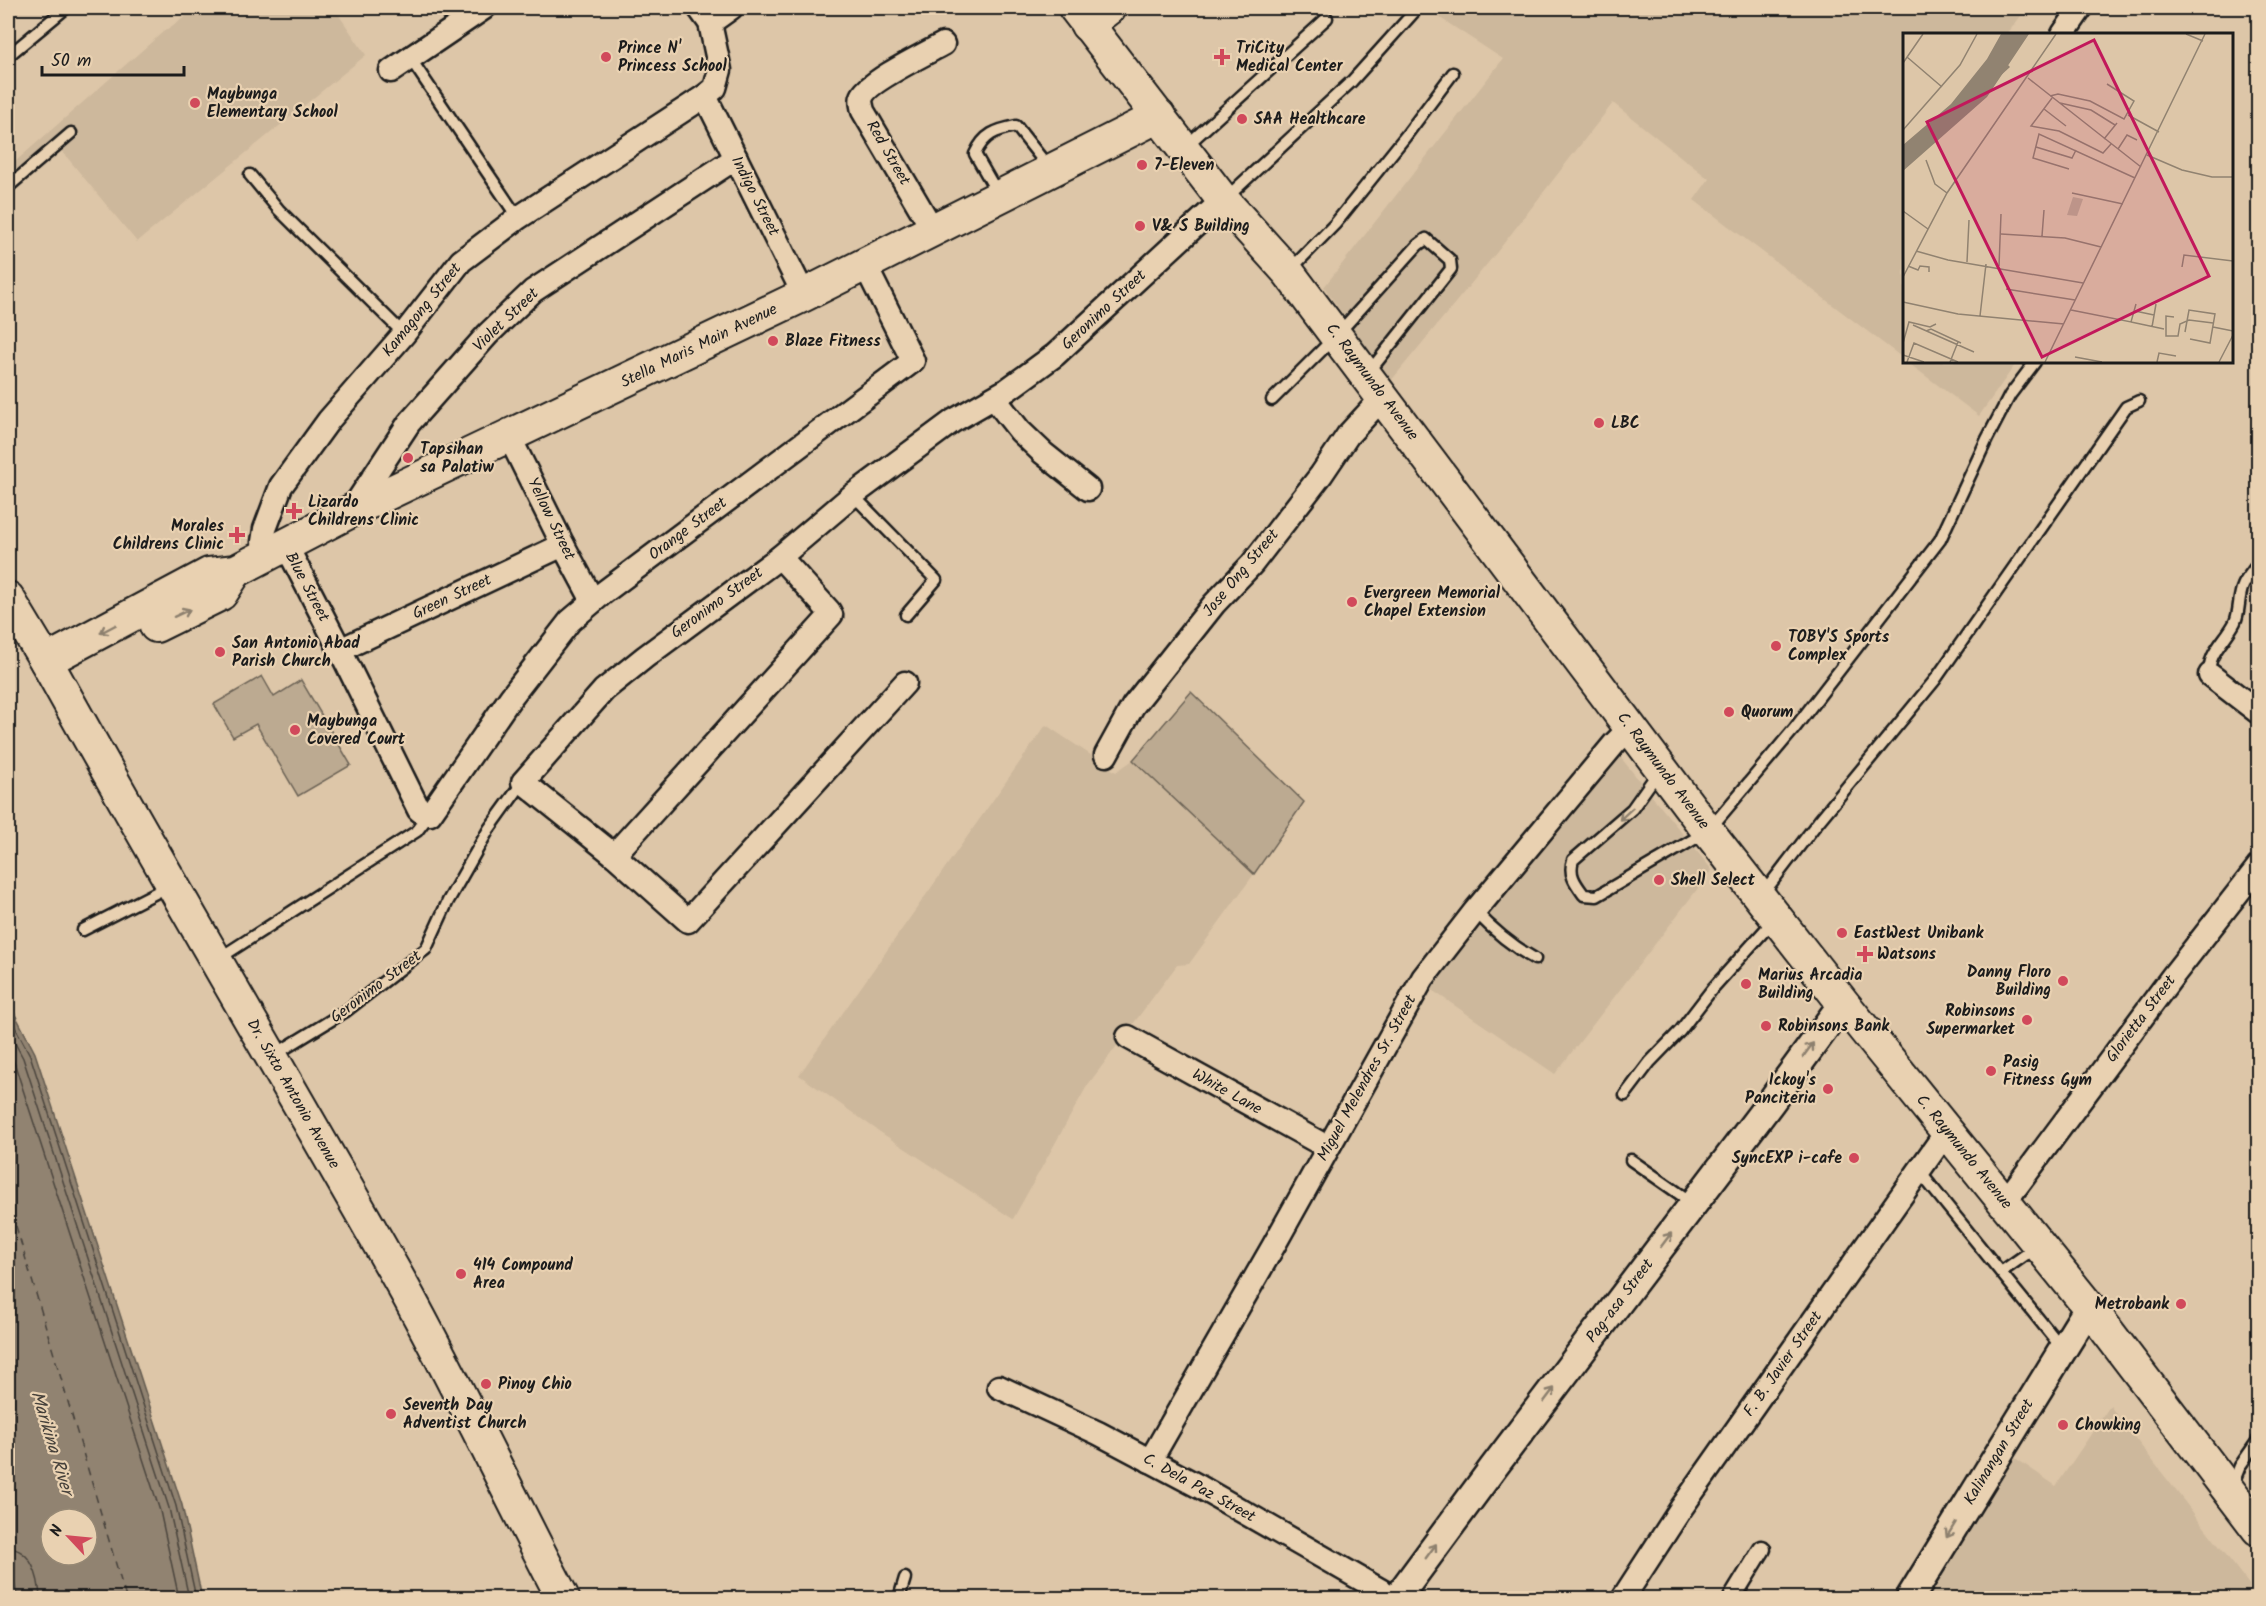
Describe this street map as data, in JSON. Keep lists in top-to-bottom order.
{
  "streets": {
    "main road": ["Stella Maris Main Avenue", "C. Raymundo Avenue", "Dr. Sixto Antonio Avenue"],
    "street": [
      "Red Street",
      "Indigo Street",
      "Kamagong Street",
      "Geronimo Street",
      "Violet Street",
      "Yellow Street",
      "Orange Street",
      "Jose Ong Street",
      "Blue Street",
      "Green Street",
      "Glorietta Street",
      "Miguel Melendres Sr. Street",
      "White Lane",
      "Pag-asa Street",
      "F. B. Javier Street",
      "Kalinangan Street",
      "C. Dela Paz Street"
    ]
  },
  "crossings": [
    ["Red Street", "Stella Maris Main Avenue"],
    ["Indigo Street", "Kamagong Street"],
    ["Indigo Street", "Violet Street"],
    ["Indigo Street", "Stella Maris Main Avenue"],
    ["Kamagong Street", "Stella Maris Main Avenue"],
    ["Kamagong Street", "Blue Street"],
    ["Geronimo Street", "C. Raymundo Avenue"],
    ["Geronimo Street", "Dr. Sixto Antonio Avenue"],
    ["Violet Street", "Stella Maris Main Avenue"],
    ["Stella Maris Main Avenue", "C. Raymundo Avenue"],
    ["Stella Maris Main Avenue", "Yellow Street"],
    ["Stella Maris Main Avenue", "Orange Street"],
    ["Stella Maris Main Avenue", "Blue Street"],
    ["Stella Maris Main Avenue", "Dr. Sixto Antonio Avenue"],
    ["C. Raymundo Avenue", "Jose Ong Street"],
    ["C. Raymundo Avenue", "Glorietta Street"],
    ["C. Raymundo Avenue", "Miguel Melendres Sr. Street"],
    ["C. Raymundo Avenue", "Pag-asa Street"],
    ["C. Raymundo Avenue", "F. B. Javier Street"],
    ["C. Raymundo Avenue", "Kalinangan Street"],
    ["Yellow Street", "Orange Street"],
    ["Yellow Street", "Green Street"],
    ["Orange Street", "Blue Street"],
    ["Blue Street", "Green Street"],
    ["Miguel Melendres Sr. Street", "White Lane"],
    ["Miguel Melendres Sr. Street", "C. Dela Paz Street"],
    ["Pag-asa Street", "C. Dela Paz Street"]
  ],
  "one_way": ["Pag-asa Street", "Kalinangan Street"],
  "water": ["Marikina River"],
  "places": {
    "other": [
      "Prince N' Princess School",
      "Maybunga Elementary School",
      "SAA Healthcare",
      "7-Eleven",
      "V& S Building",
      "Blaze Fitness",
      "LBC",
      "Tapsihan sa Palatiw",
      "Evergreen Memorial Chapel Extension",
      "TOBY'S Sports Complex",
      "San Antonio Abad Parish Church",
      "Quorum",
      "Maybunga Covered Court",
      "Shell Select",
      "EastWest Unibank",
      "Danny Floro Building",
      "Marius Arcadia Building",
      "Robinsons Supermarket",
      "Robinsons Bank",
      "Pasig Fitness Gym",
      "Ickoy's Panciteria",
      "SyncEXP i-cafe",
      "414 Compound Area",
      "Metrobank",
      "Pinoy Chio",
      "Seventh Day Adventist Church",
      "Chowking"
    ],
    "health": [
      "TriCity Medical Center",
      "Lizardo Childrens Clinic",
      "Morales Childrens Clinic",
      "Watsons"
    ]
  },
  "scale_bar": "50 m",
  "north": "top left"
}
